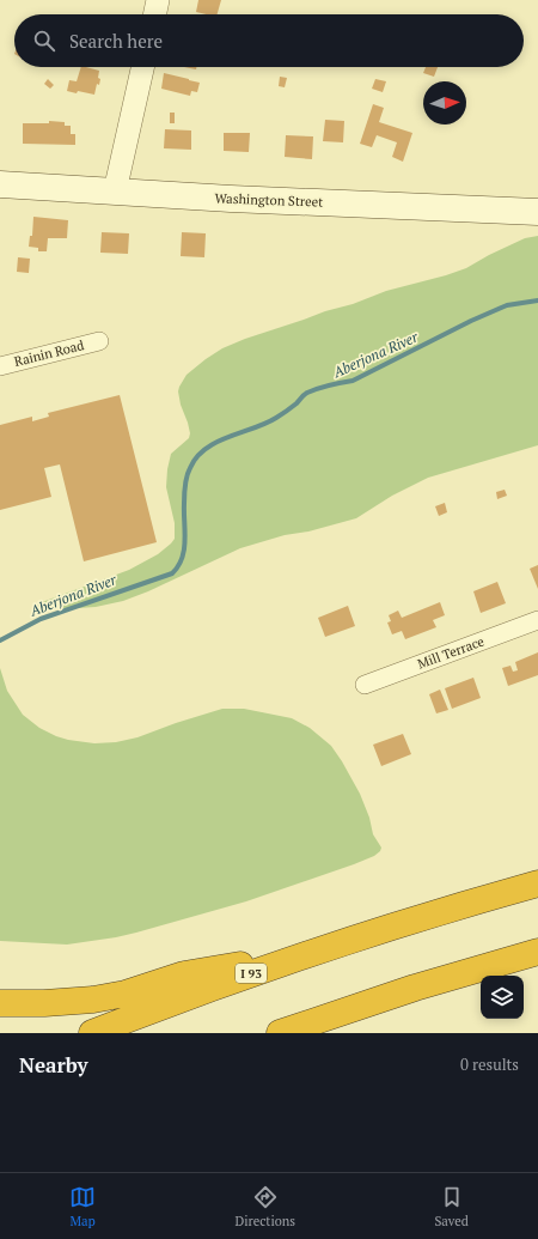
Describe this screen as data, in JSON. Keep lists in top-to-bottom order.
{
  "streets": {
    "highway": ["I 93"],
    "main road": ["Washington Street"],
    "street": ["Rainin Road", "Mill Terrace"]
  },
  "water": ["Aberjona River"],
  "north": "right",
  "page": {
    "search": "Search here",
    "heading": ["Nearby", "0 results"],
    "nav": ["Map", "Directions", "Saved"]
  }
}
